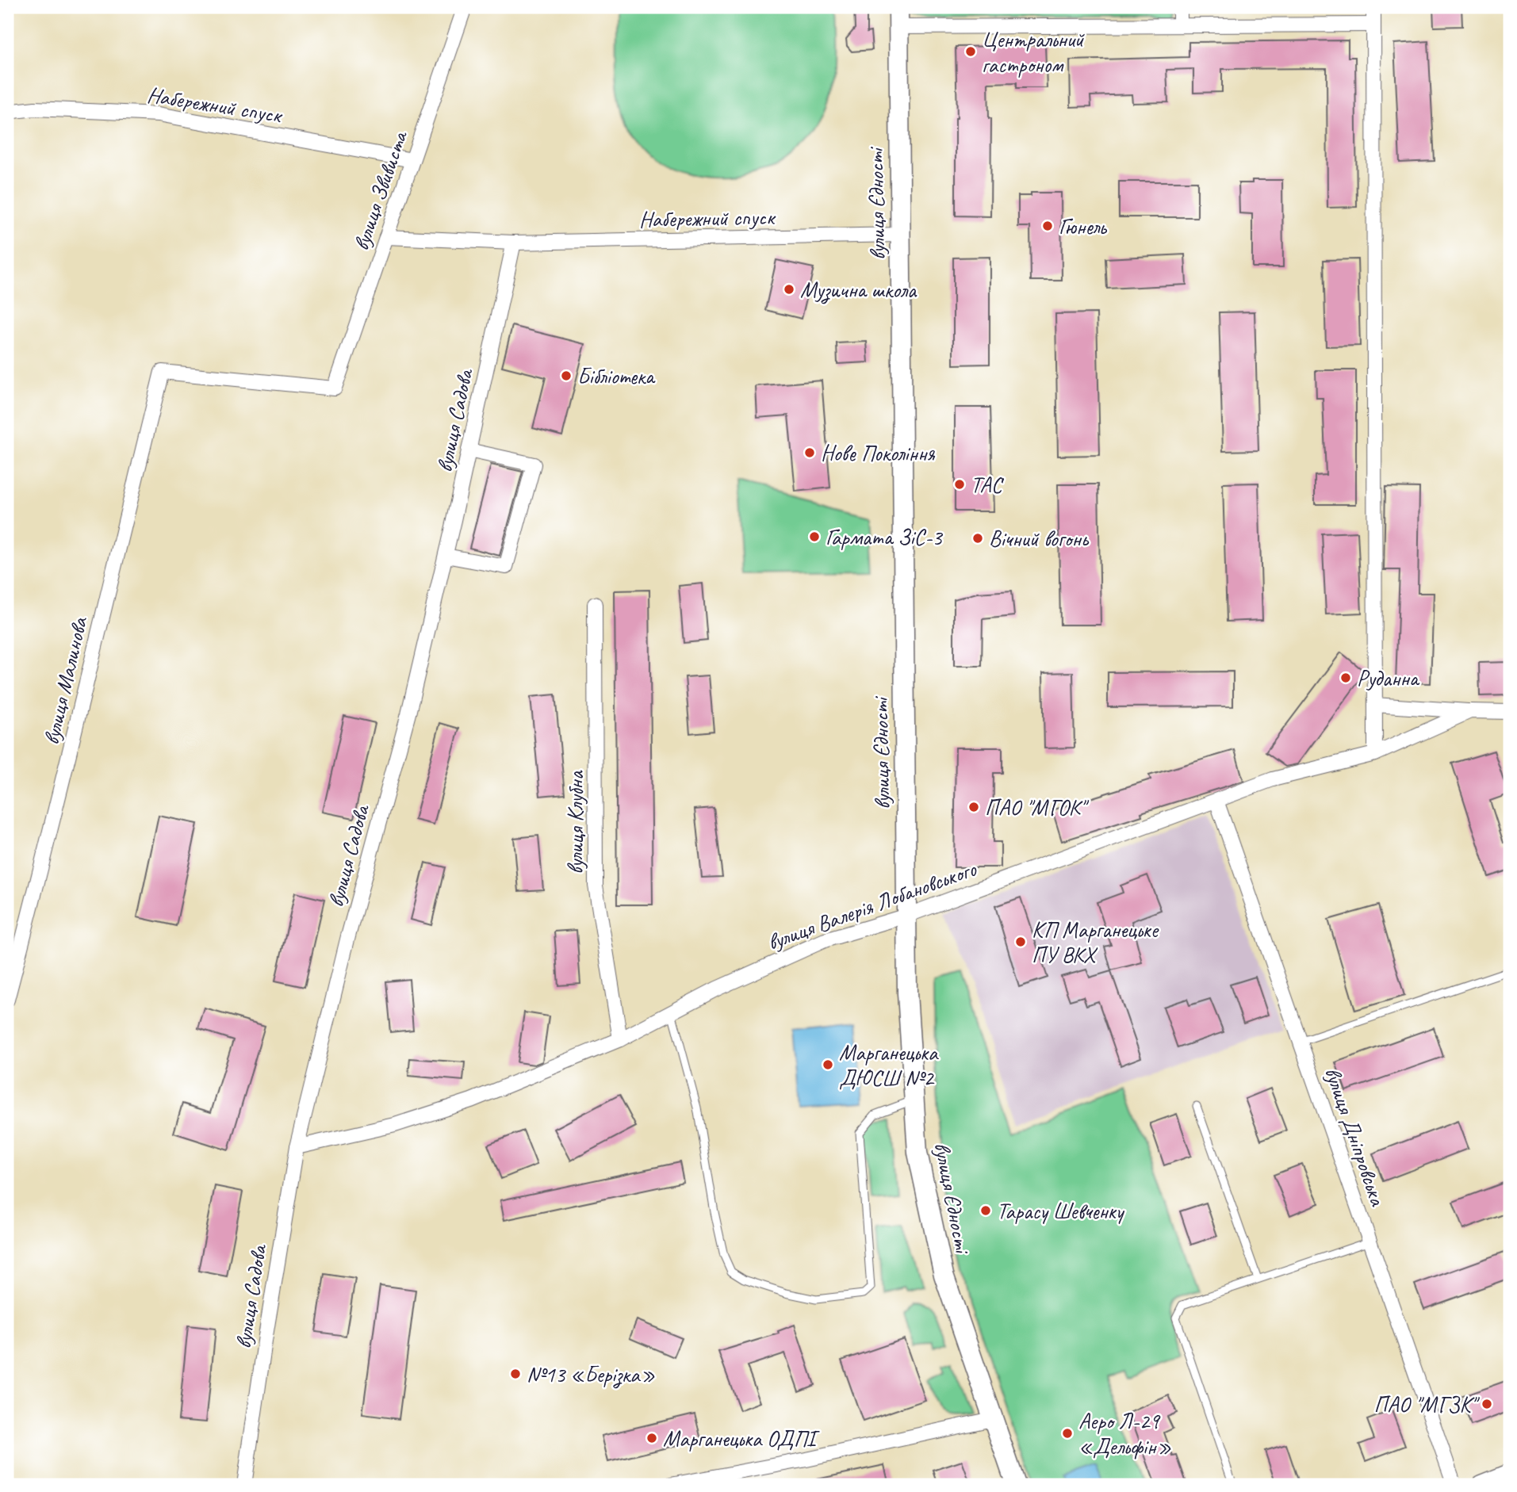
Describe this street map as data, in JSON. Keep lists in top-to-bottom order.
{
  "streets": {
    "street": [
      "Набережний спуск",
      "вулиця Звивиста",
      "вулиця Єдності",
      "вулиця Садова",
      "вулиця Малинова",
      "вулиця Клубна",
      "вулиця Валерія Лобановського",
      "вулиця Дніпровська"
    ]
  },
  "crossings": [
    ["Набережний спуск", "вулиця Звивиста"],
    ["Набережний спуск", "вулиця Єдності"],
    ["Набережний спуск", "вулиця Садова"],
    ["вулиця Звивиста", "вулиця Малинова"],
    ["вулиця Єдності", "вулиця Валерія Лобановського"],
    ["вулиця Садова", "вулиця Валерія Лобановського"],
    ["вулиця Клубна", "вулиця Валерія Лобановського"],
    ["вулиця Валерія Лобановського", "вулиця Дніпровська"]
  ],
  "places": [
    "Центральний гастроном",
    "Гюнель",
    "Музична школа",
    "Бібліотека",
    "Нове Покоління",
    "ТАС",
    "Гармата ЗіС-3",
    "Вічний вогонь",
    "Руданна",
    "ПАО \"МГОК\"",
    "КП Марганецьке ПУ ВКХ",
    "Марганецька ДЮСШ №2",
    "Тарасу Шевченку",
    "№13 «Берізка»",
    "ПАО \"МГЗК\"",
    "Аеро Л-29 «Дельфін»",
    "Марганецька ОДПІ"
  ]
}
